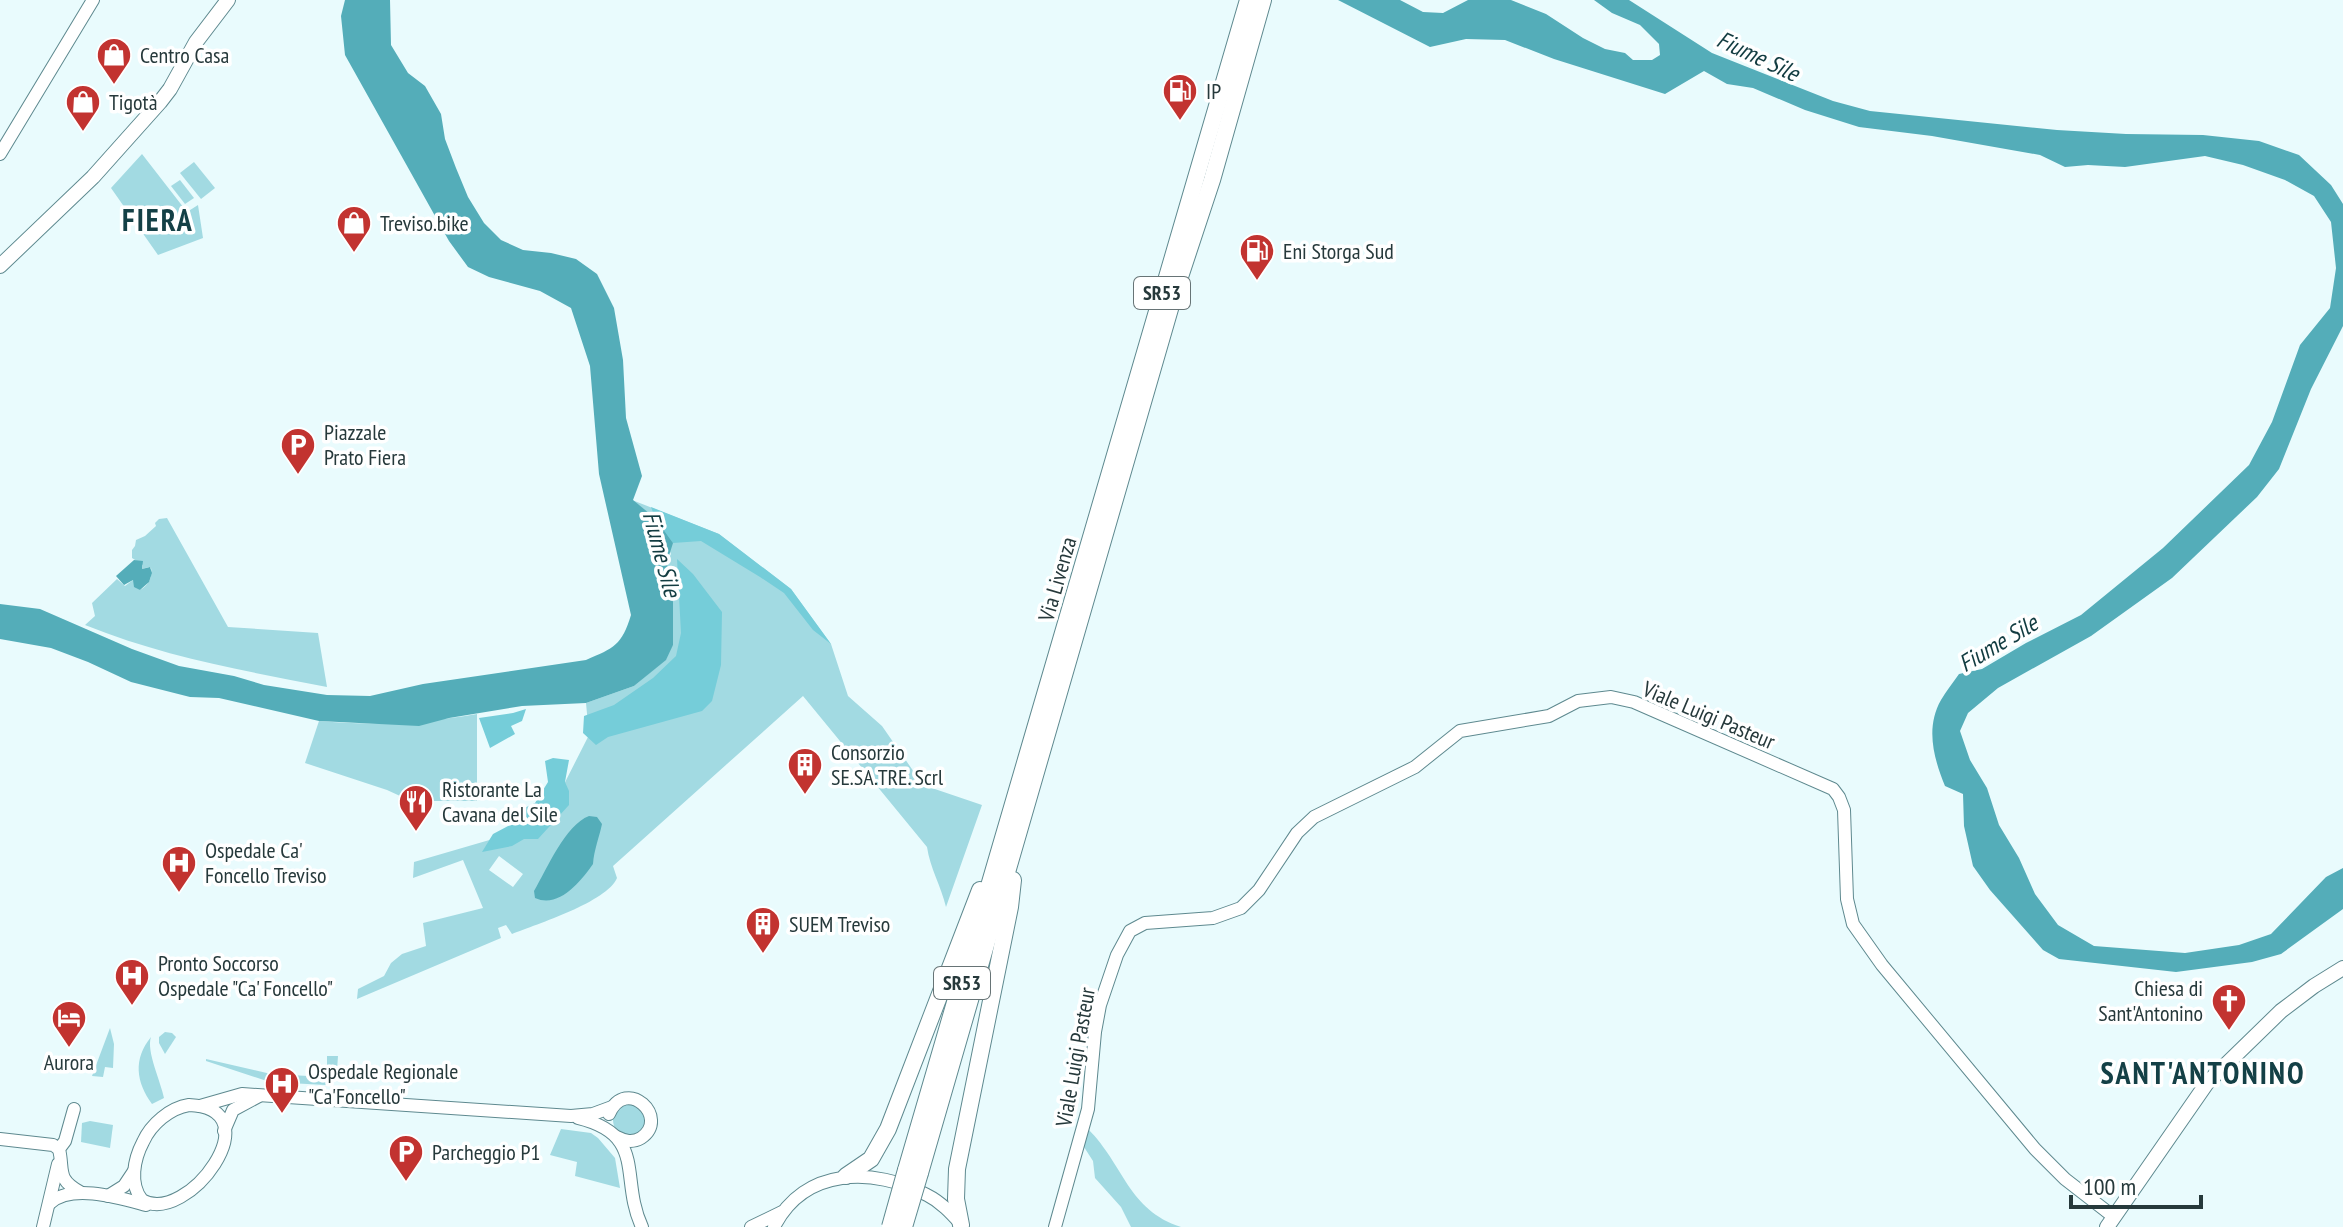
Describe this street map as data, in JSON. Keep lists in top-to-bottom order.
{
  "streets": {
    "highway": ["SR53", "Via Livenza"],
    "street": ["Viale Luigi Pasteur"]
  },
  "crossings": [
    ["SR53", "Via Livenza"]
  ],
  "districts": ["FIERA", "SANT'ANTONINO"],
  "water": ["Fiume Sile"],
  "places": {
    "shop": ["Centro Casa", "Tigotà", "Treviso.bike"],
    "fuel station": ["IP", "Eni Storga Sud"],
    "parking": ["Piazzale Prato Fiera", "Parcheggio P1"],
    "building": ["Consorzio SE.SA.TRE. Scrl", "SUEM Treviso"],
    "restaurant": ["Ristorante La Cavana del Sile"],
    "hospital": ["Ospedale Ca' Foncello Treviso", "Pronto Soccorso Ospedale \"Ca' Foncello\"", "Ospedale Regionale \"Ca'Foncello\""],
    "church": ["Chiesa di Sant'Antonino"],
    "hotel": ["Aurora"]
  },
  "scale_bar": "100 m"
}
